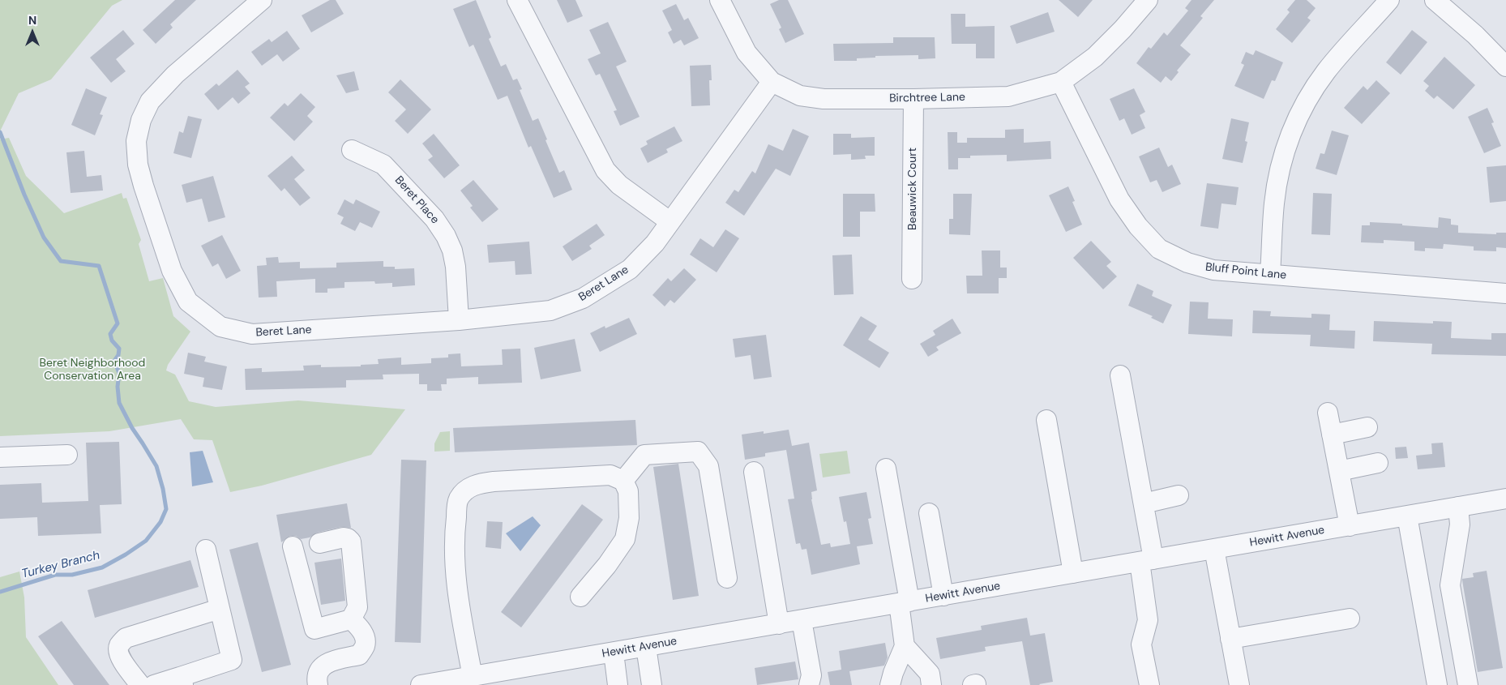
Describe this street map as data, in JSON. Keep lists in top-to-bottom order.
{
  "streets": {
    "street": [
      "Birchtree Lane",
      "Beauwick Court",
      "Beret Place",
      "Bluff Point Lane",
      "Beret Lane",
      "Hewitt Avenue"
    ]
  },
  "crossings": [
    ["Birchtree Lane", "Beauwick Court"],
    ["Birchtree Lane", "Bluff Point Lane"],
    ["Birchtree Lane", "Beret Lane"],
    ["Beret Place", "Beret Lane"]
  ],
  "water": ["Turkey Branch"],
  "parks": ["Beret Neighborhood Conservation Area"],
  "north": "top"
}
